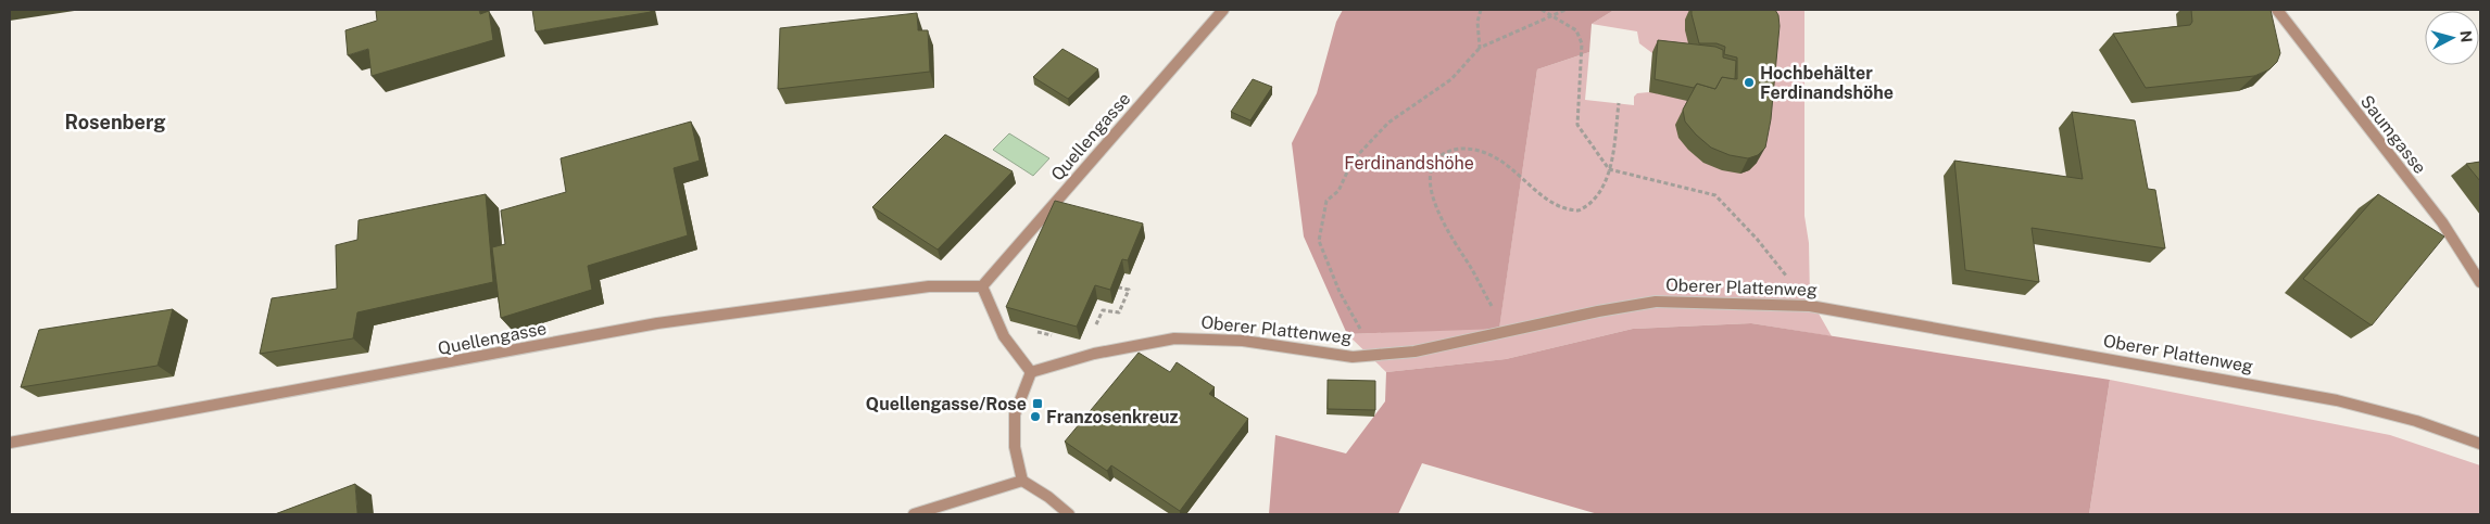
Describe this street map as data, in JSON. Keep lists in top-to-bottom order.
{
  "streets": {
    "street": ["Saumgasse", "Quellengasse", "Oberer Plattenweg"]
  },
  "districts": ["Rosenberg"],
  "parks": ["Ferdinandshöhe"],
  "places": {
    "other": ["Hochbehälter Ferdinandshöhe", "Franzosenkreuz"],
    "transit": ["Quellengasse/Rose"]
  },
  "north": "right"
}
